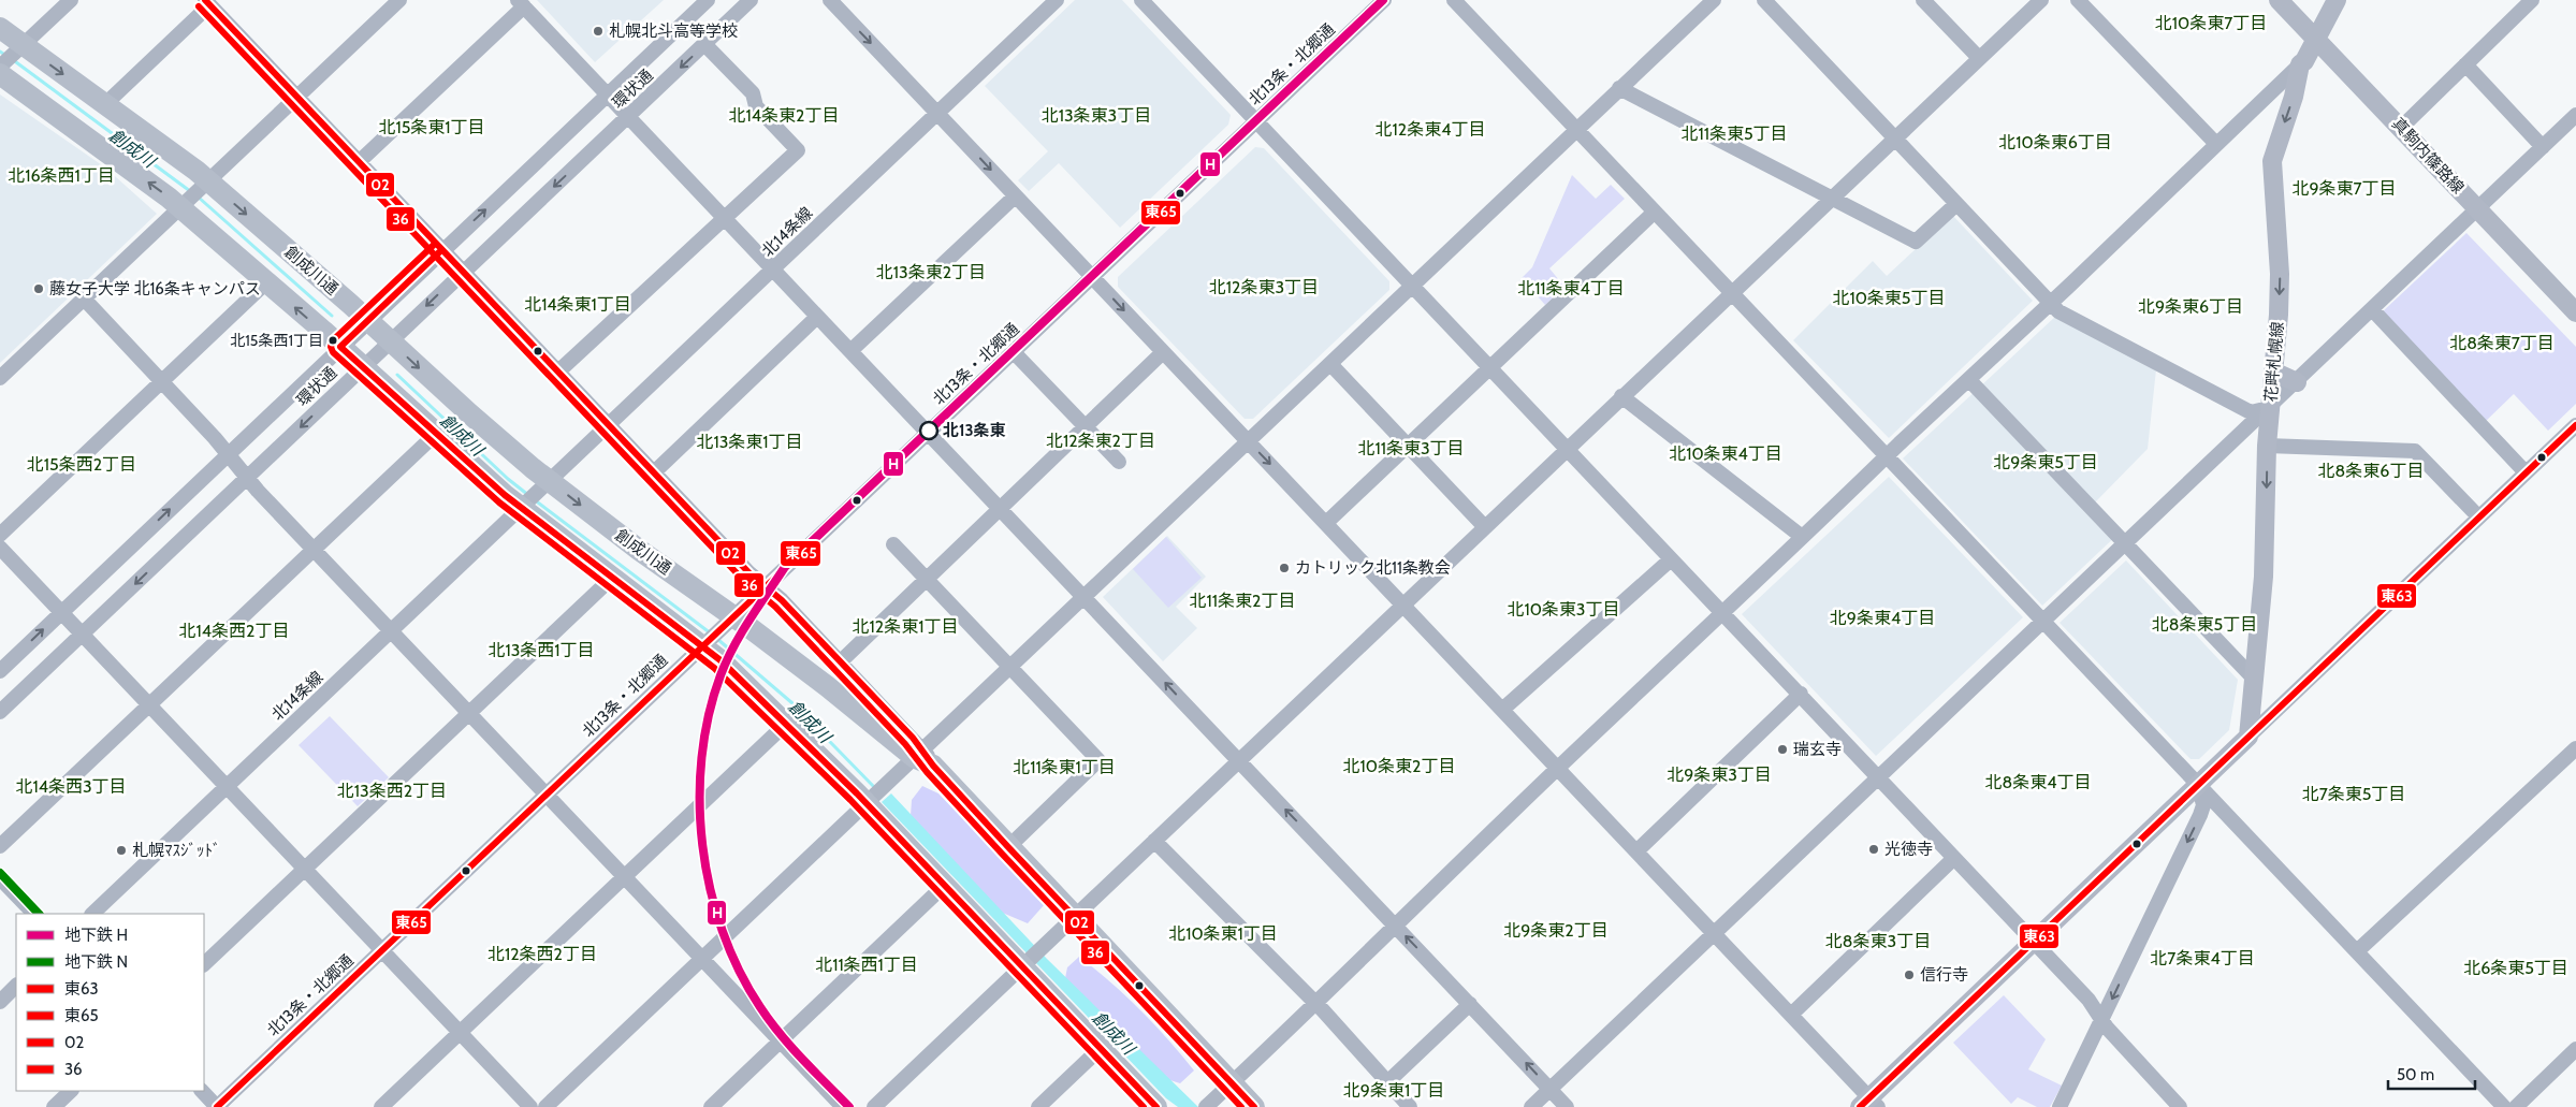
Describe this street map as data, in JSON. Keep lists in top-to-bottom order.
{
  "streets": {
    "highway": ["創成川通"],
    "main road": ["真駒内篠路線", "花畔札幌線"],
    "street": ["北13条・北郷通", "環状通", "北14条線"]
  },
  "crossings": [
    ["北13条・北郷通", "創成川通"],
    ["環状通", "創成川通"],
    ["真駒内篠路線", "花畔札幌線"],
    ["北14条線", "創成川通"]
  ],
  "one_way": ["花畔札幌線"],
  "districts": [
    "北10条東7丁目",
    "北14条東2丁目",
    "北13条東3丁目",
    "北15条東1丁目",
    "北12条東4丁目",
    "北11条東5丁目",
    "北10条東6丁目",
    "北16条西1丁目",
    "北9条東7丁目",
    "北13条東2丁目",
    "北12条東3丁目",
    "北11条東4丁目",
    "北10条東5丁目",
    "北14条東1丁目",
    "北9条東6丁目",
    "北8条東7丁目",
    "北12条東2丁目",
    "北13条東1丁目",
    "北11条東3丁目",
    "北10条東4丁目",
    "北9条東5丁目",
    "北15条西2丁目",
    "北8条東6丁目",
    "北11条東2丁目",
    "北10条東3丁目",
    "北9条東4丁目",
    "北8条東5丁目",
    "北12条東1丁目",
    "北14条西2丁目",
    "北13条西1丁目",
    "北10条東2丁目",
    "北11条東1丁目",
    "北9条東3丁目",
    "北8条東4丁目",
    "北14条西3丁目",
    "北13条西2丁目",
    "北7条東5丁目",
    "北9条東2丁目",
    "北10条東1丁目",
    "北8条東3丁目",
    "北12条西2丁目",
    "北7条東4丁目",
    "北11条西1丁目",
    "北6条東5丁目",
    "北9条東1丁目"
  ],
  "water": ["創成川"],
  "places": [
    "札幌北斗高等学校",
    "藤女子大学 北16条キャンパス",
    "北15条西1丁目",
    "北13条東",
    "カトリック北11条教会",
    "瑞玄寺",
    "光徳寺",
    "札幌ﾏｽｼﾞｯﾄﾞ",
    "信行寺"
  ],
  "lines": [
    "metro line H",
    "transit line 東65",
    "transit line 02",
    "transit line 36",
    "transit line 東63",
    "metro line N"
  ],
  "legend": [
    "地下鉄 H",
    "地下鉄 N",
    "東63",
    "東65",
    "02",
    "36"
  ],
  "scale_bar": "50 m"
}
